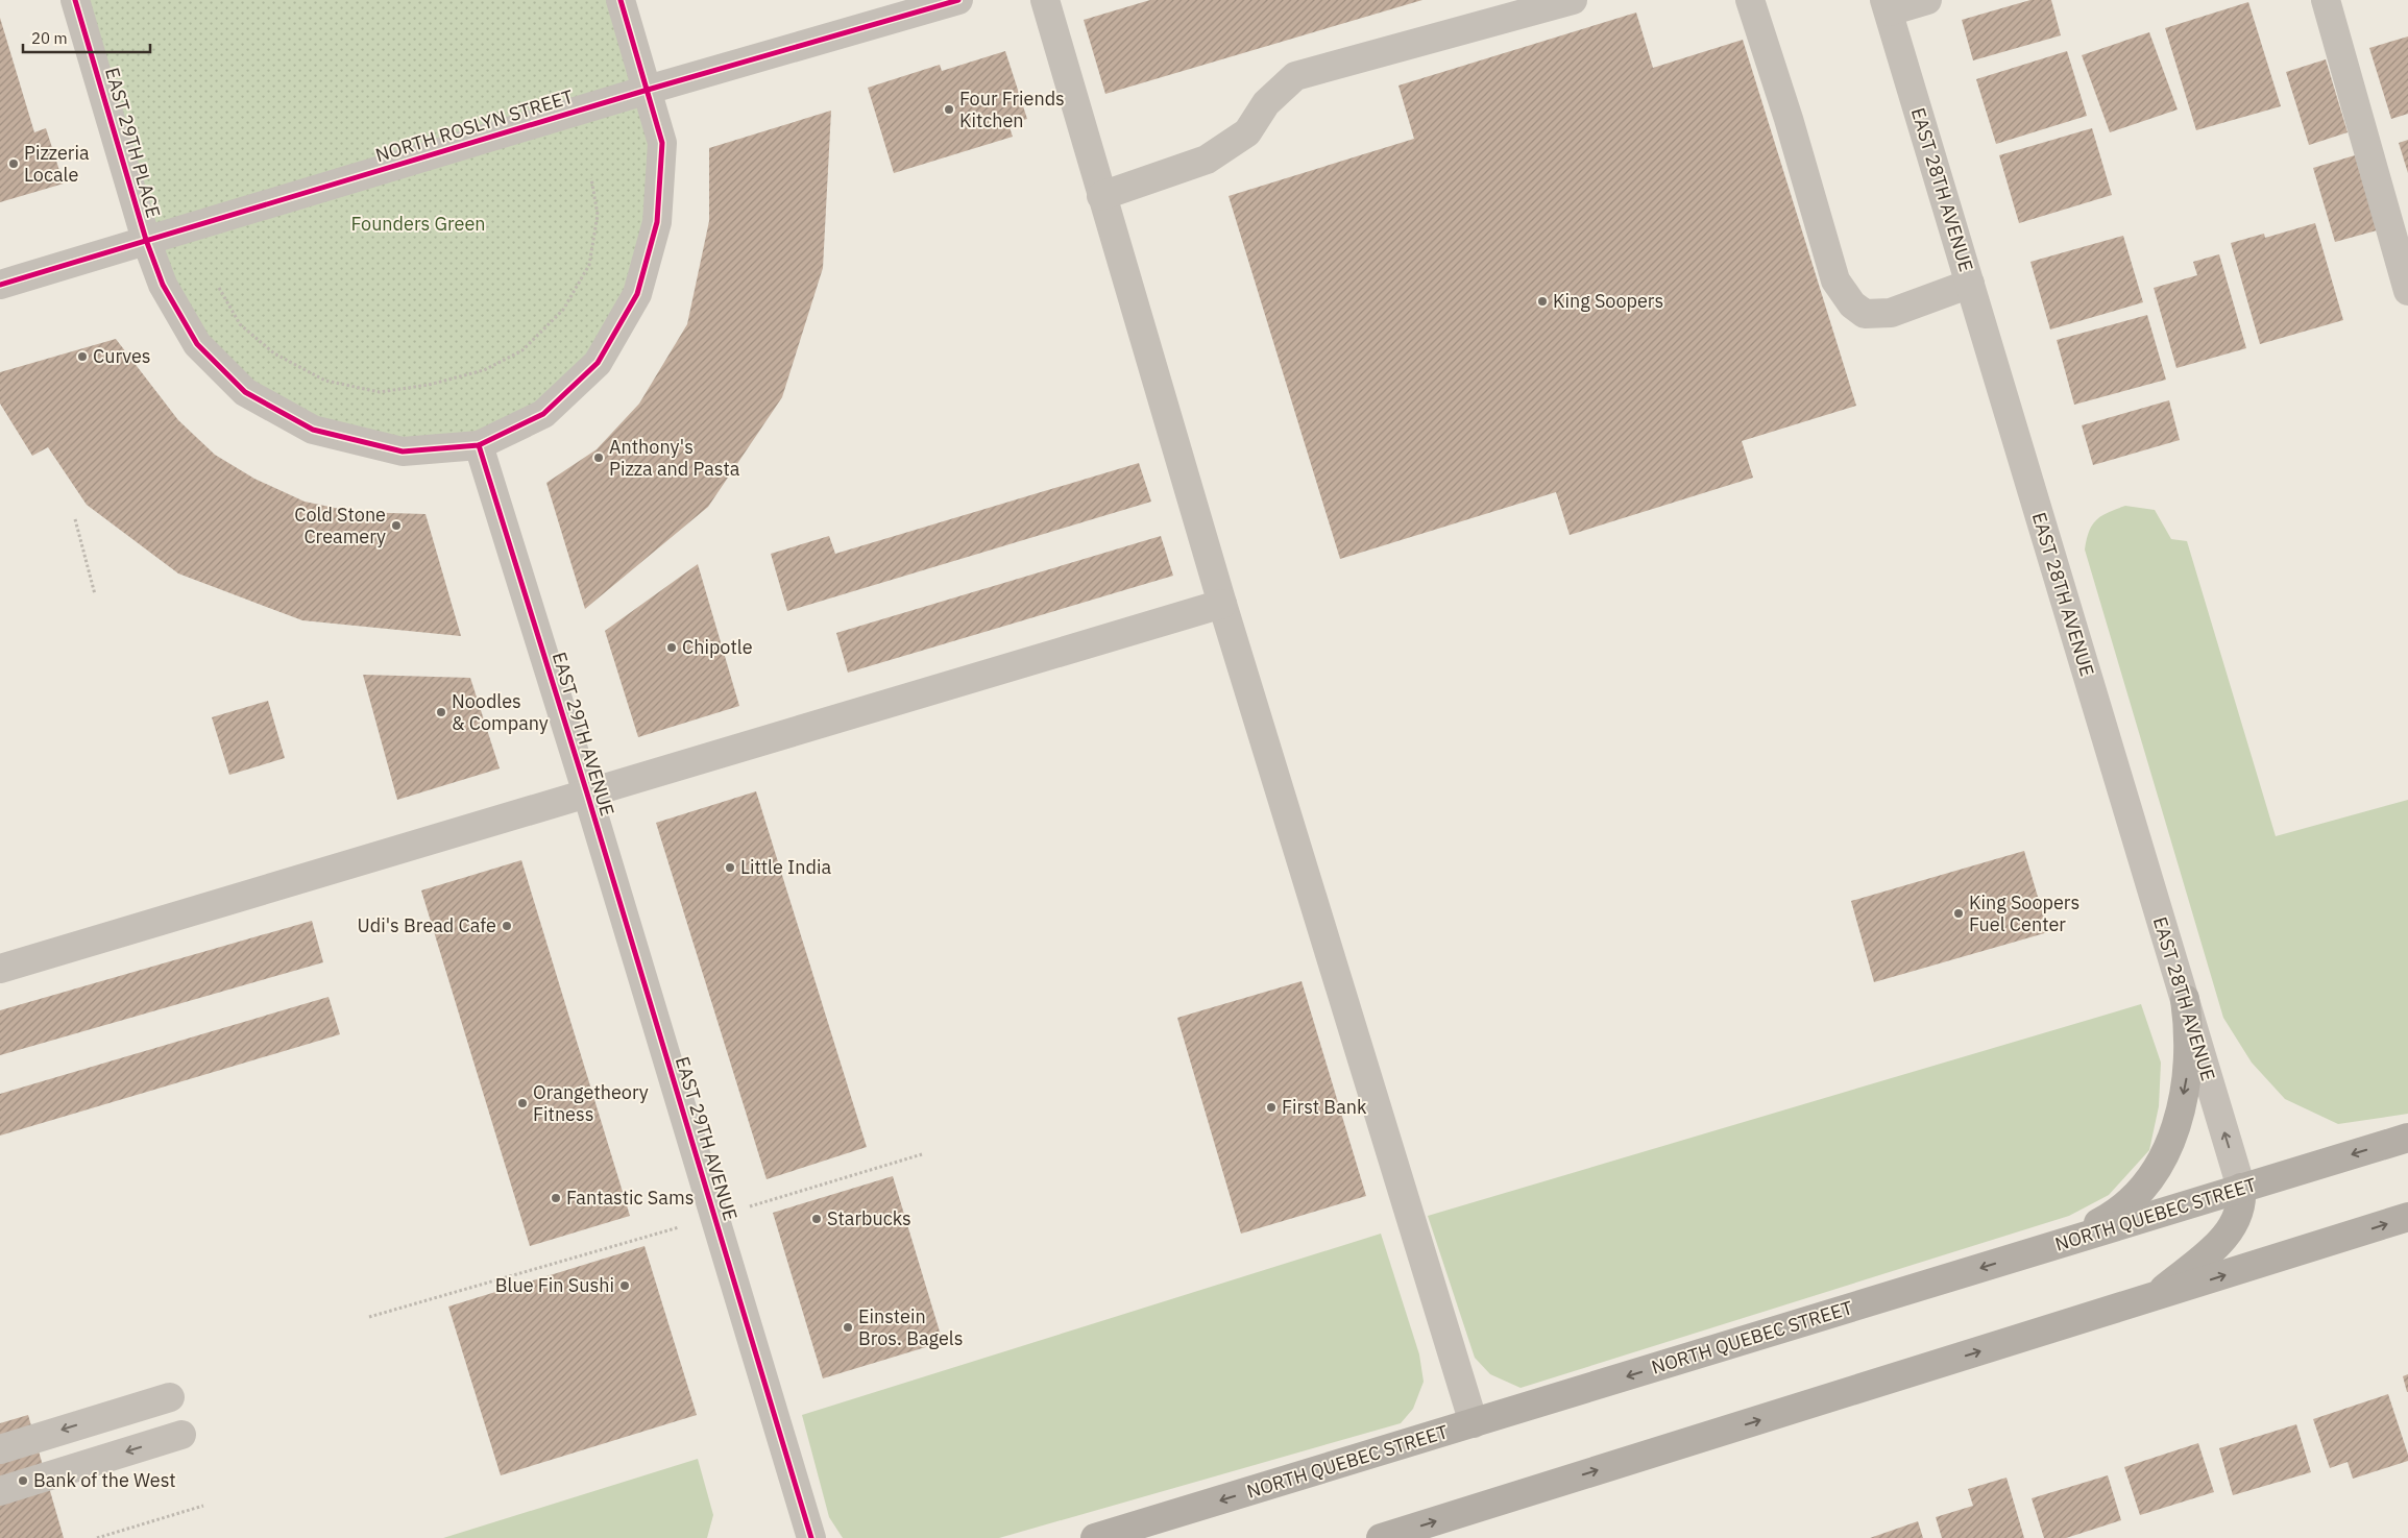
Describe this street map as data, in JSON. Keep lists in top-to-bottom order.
{
  "streets": {
    "main road": ["NORTH QUEBEC STREET"],
    "street": [
      "NORTH ROSLYN STREET",
      "EAST 29TH PLACE",
      "EAST 28TH AVENUE",
      "EAST 29TH AVENUE"
    ]
  },
  "crossings": [
    ["NORTH ROSLYN STREET", "EAST 29TH PLACE"],
    ["EAST 29TH PLACE", "EAST 29TH AVENUE"],
    ["EAST 28TH AVENUE", "NORTH QUEBEC STREET"]
  ],
  "parks": ["Founders Green"],
  "places": [
    "Four Friends Kitchen",
    "Pizzeria Locale",
    "King Soopers",
    "Curves",
    "Anthony's Pizza and Pasta",
    "Cold Stone Creamery",
    "Chipotle",
    "Noodles & Company",
    "Little India",
    "King Soopers Fuel Center",
    "Udi's Bread Cafe",
    "Orangetheory Fitness",
    "First Bank",
    "Fantastic Sams",
    "Starbucks",
    "Blue Fin Sushi",
    "Einstein Bros. Bagels",
    "Bank of the West"
  ],
  "scale_bar": "20 m"
}
